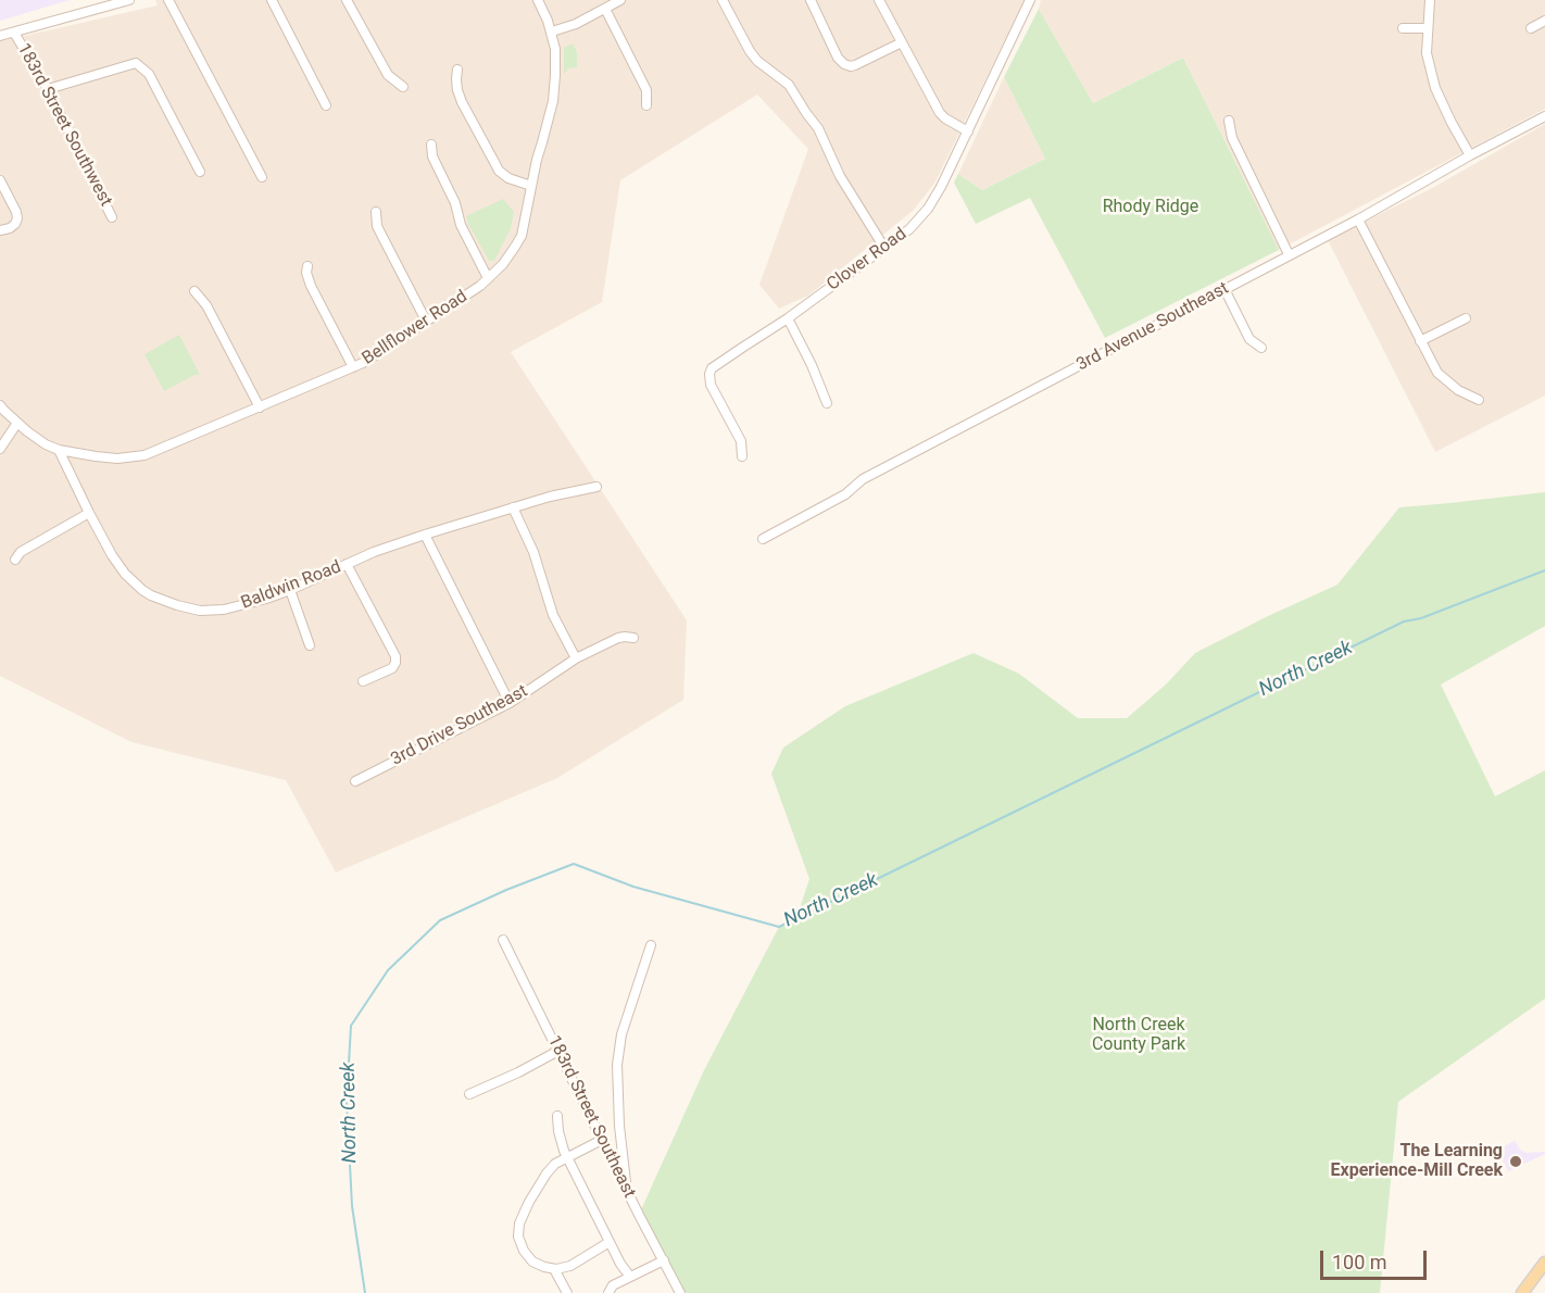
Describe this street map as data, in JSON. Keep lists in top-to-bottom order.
{
  "streets": {
    "street": [
      "183rd Street Southwest",
      "Clover Road",
      "3rd Avenue Southeast",
      "Bellflower Road",
      "Baldwin Road",
      "3rd Drive Southeast",
      "183rd Street Southeast"
    ]
  },
  "crossings": [
    ["Bellflower Road", "Baldwin Road"]
  ],
  "water": ["North Creek"],
  "parks": ["Rhody Ridge", "North Creek County Park"],
  "places": ["The Learning Experience-Mill Creek"],
  "scale_bar": "100 m"
}
